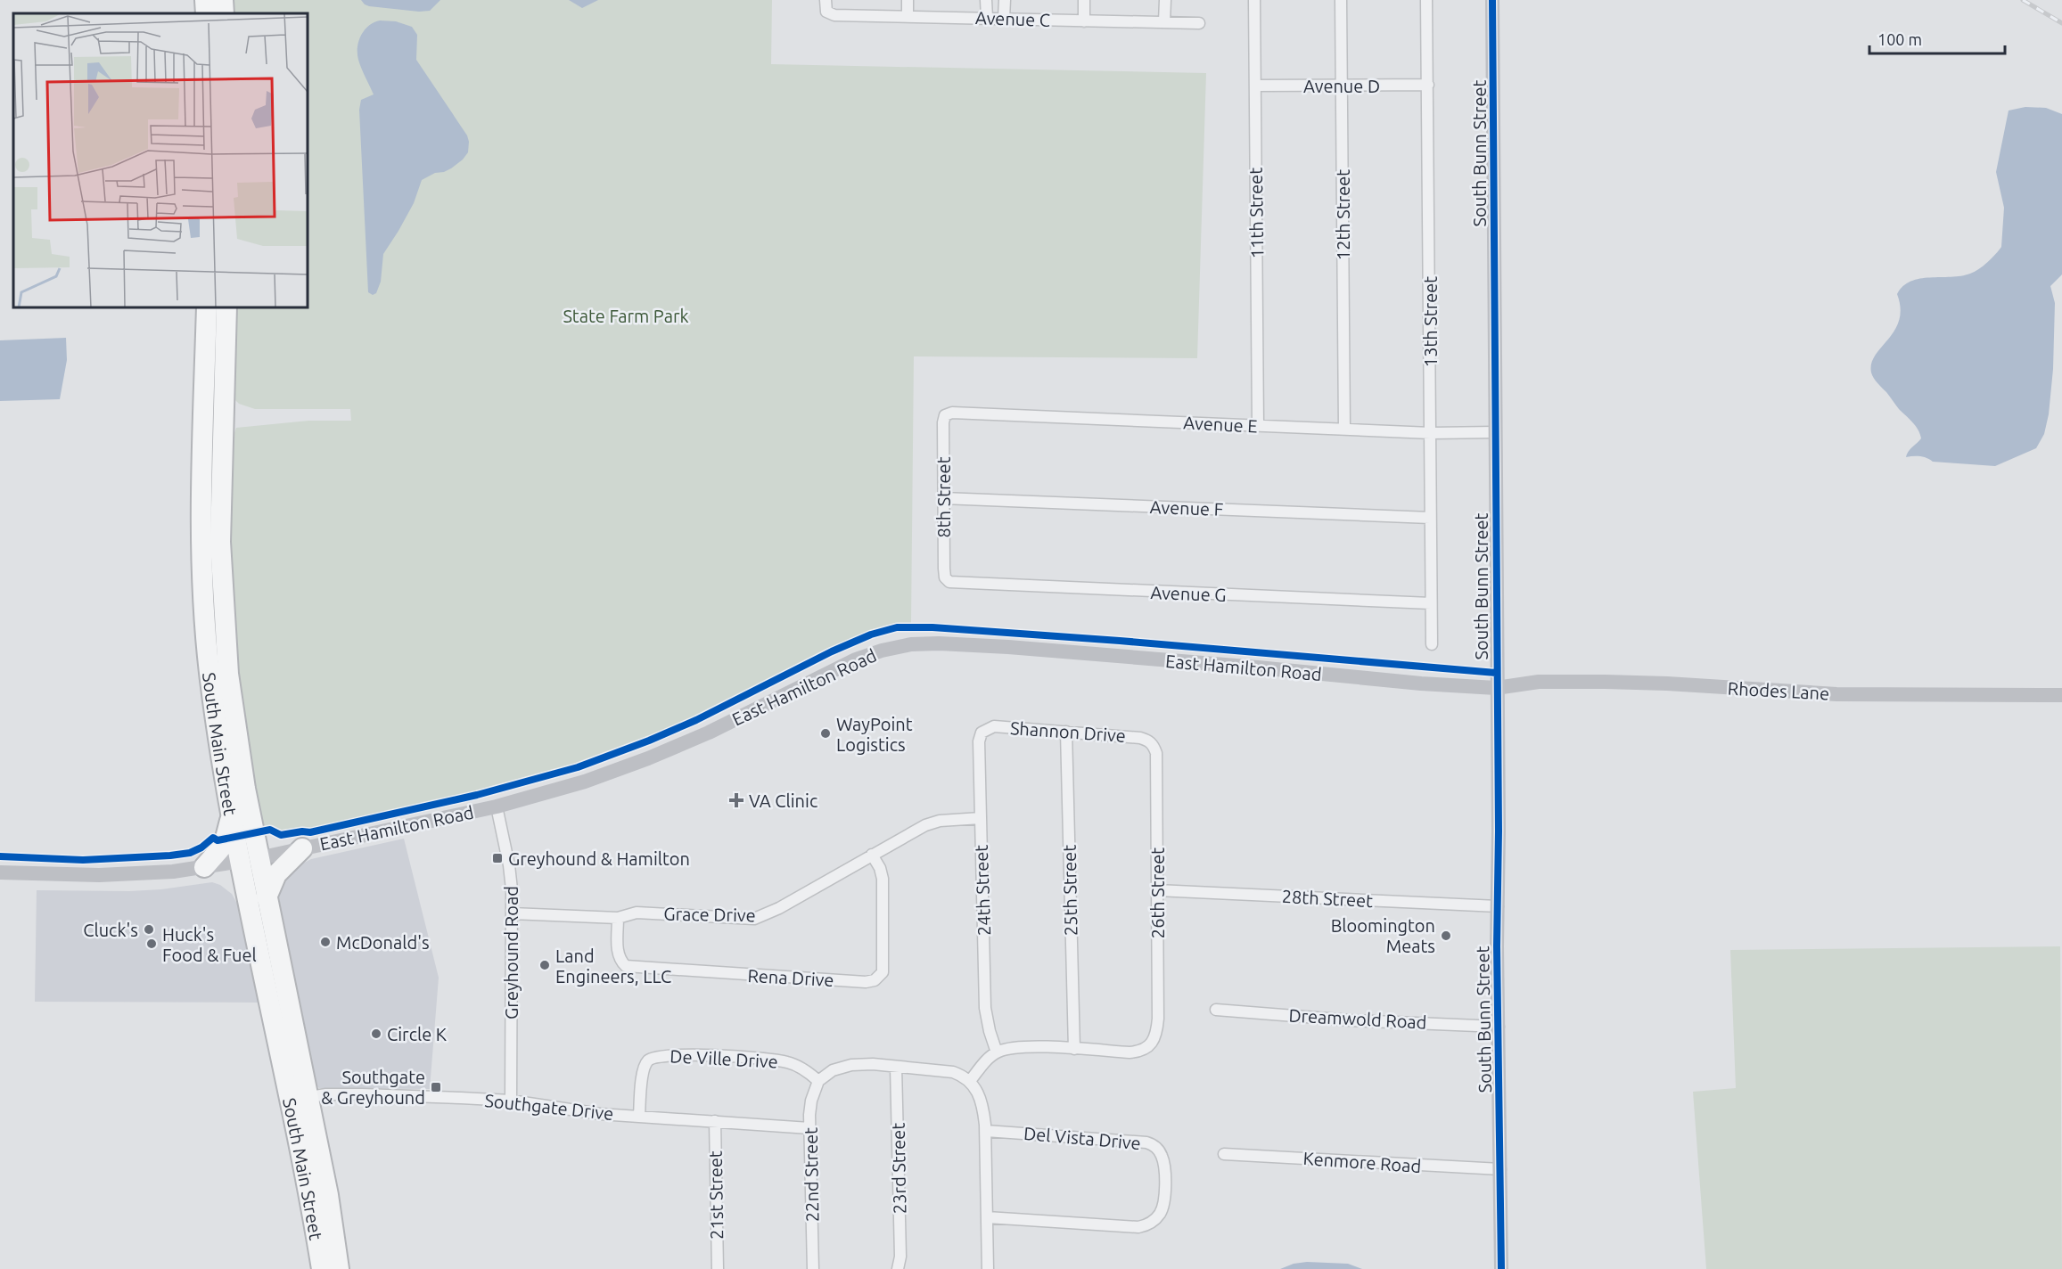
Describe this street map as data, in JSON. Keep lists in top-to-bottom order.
{
  "streets": {
    "highway": ["South Main Street"],
    "street": [
      "Avenue C",
      "Avenue D",
      "South Bunn Street",
      "11th Street",
      "12th Street",
      "13th Street",
      "Avenue E",
      "8th Street",
      "Avenue F",
      "Avenue G",
      "East Hamilton Road",
      "Rhodes Lane",
      "Shannon Drive",
      "24th Street",
      "25th Street",
      "26th Street",
      "28th Street",
      "Grace Drive",
      "Greyhound Road",
      "Rena Drive",
      "Dreamwold Road",
      "De Ville Drive",
      "Southgate Drive",
      "Del Vista Drive",
      "Kenmore Road",
      "23rd Street",
      "22nd Street",
      "21st Street"
    ]
  },
  "crossings": [
    ["Avenue D", "11th Street"],
    ["Avenue D", "12th Street"],
    ["Avenue D", "13th Street"],
    ["South Bunn Street", "Avenue E"],
    ["South Bunn Street", "East Hamilton Road"],
    ["South Bunn Street", "Rhodes Lane"],
    ["South Bunn Street", "28th Street"],
    ["South Bunn Street", "Dreamwold Road"],
    ["South Bunn Street", "Kenmore Road"],
    ["11th Street", "Avenue E"],
    ["12th Street", "Avenue E"],
    ["13th Street", "Avenue E"],
    ["13th Street", "Avenue F"],
    ["13th Street", "Avenue G"],
    ["Avenue E", "8th Street"],
    ["8th Street", "Avenue F"],
    ["8th Street", "Avenue G"],
    ["East Hamilton Road", "Rhodes Lane"],
    ["East Hamilton Road", "South Main Street"],
    ["East Hamilton Road", "Greyhound Road"],
    ["Shannon Drive", "24th Street"],
    ["Shannon Drive", "25th Street"],
    ["Shannon Drive", "26th Street"],
    ["South Main Street", "Southgate Drive"],
    ["24th Street", "Grace Drive"],
    ["25th Street", "26th Street"],
    ["26th Street", "28th Street"],
    ["Grace Drive", "Greyhound Road"],
    ["Grace Drive", "Rena Drive"],
    ["Greyhound Road", "Southgate Drive"],
    ["De Ville Drive", "Southgate Drive"],
    ["De Ville Drive", "22nd Street"],
    ["Southgate Drive", "22nd Street"],
    ["Southgate Drive", "21st Street"]
  ],
  "parks": ["State Farm Park"],
  "places": {
    "other": [
      "WayPoint Logistics",
      "Cluck's",
      "Bloomington Meats",
      "McDonald's",
      "Huck's Food & Fuel",
      "Land Engineers, LLC",
      "Circle K"
    ],
    "health": ["VA Clinic"],
    "transit": ["Greyhound & Hamilton", "Southgate & Greyhound"]
  },
  "scale_bar": "100 m"
}
